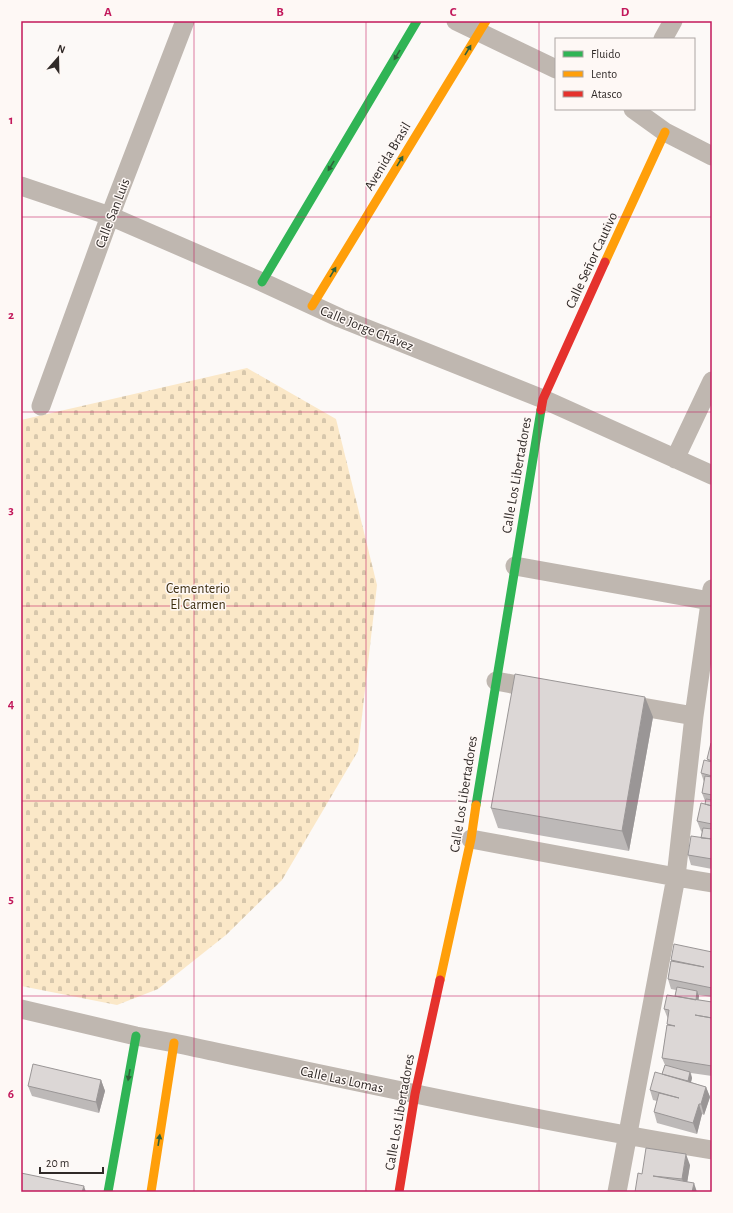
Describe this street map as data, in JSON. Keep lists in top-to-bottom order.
{
  "streets": {
    "street": [
      "Avenida Brasil",
      "Calle San Luis",
      "Calle Señor Cautivo",
      "Calle Jorge Chávez",
      "Calle Los Libertadores",
      "Calle Las Lomas"
    ]
  },
  "crossings": [
    ["Avenida Brasil", "Calle Jorge Chávez"],
    ["Calle San Luis", "Calle Jorge Chávez"],
    ["Calle Señor Cautivo", "Calle Jorge Chávez"],
    ["Calle Señor Cautivo", "Calle Los Libertadores"],
    ["Calle Jorge Chávez", "Calle Los Libertadores"],
    ["Calle Los Libertadores", "Calle Las Lomas"]
  ],
  "parks": ["Cementerio El Carmen"],
  "legend": ["Fluido", "Lento", "Atasco"],
  "scale_bar": "20 m",
  "north": "top",
  "grid": {
    "columns": [
      "A",
      "B",
      "C",
      "D"
    ],
    "rows": [
      "1",
      "2",
      "3",
      "4",
      "5",
      "6"
    ]
  }
}
